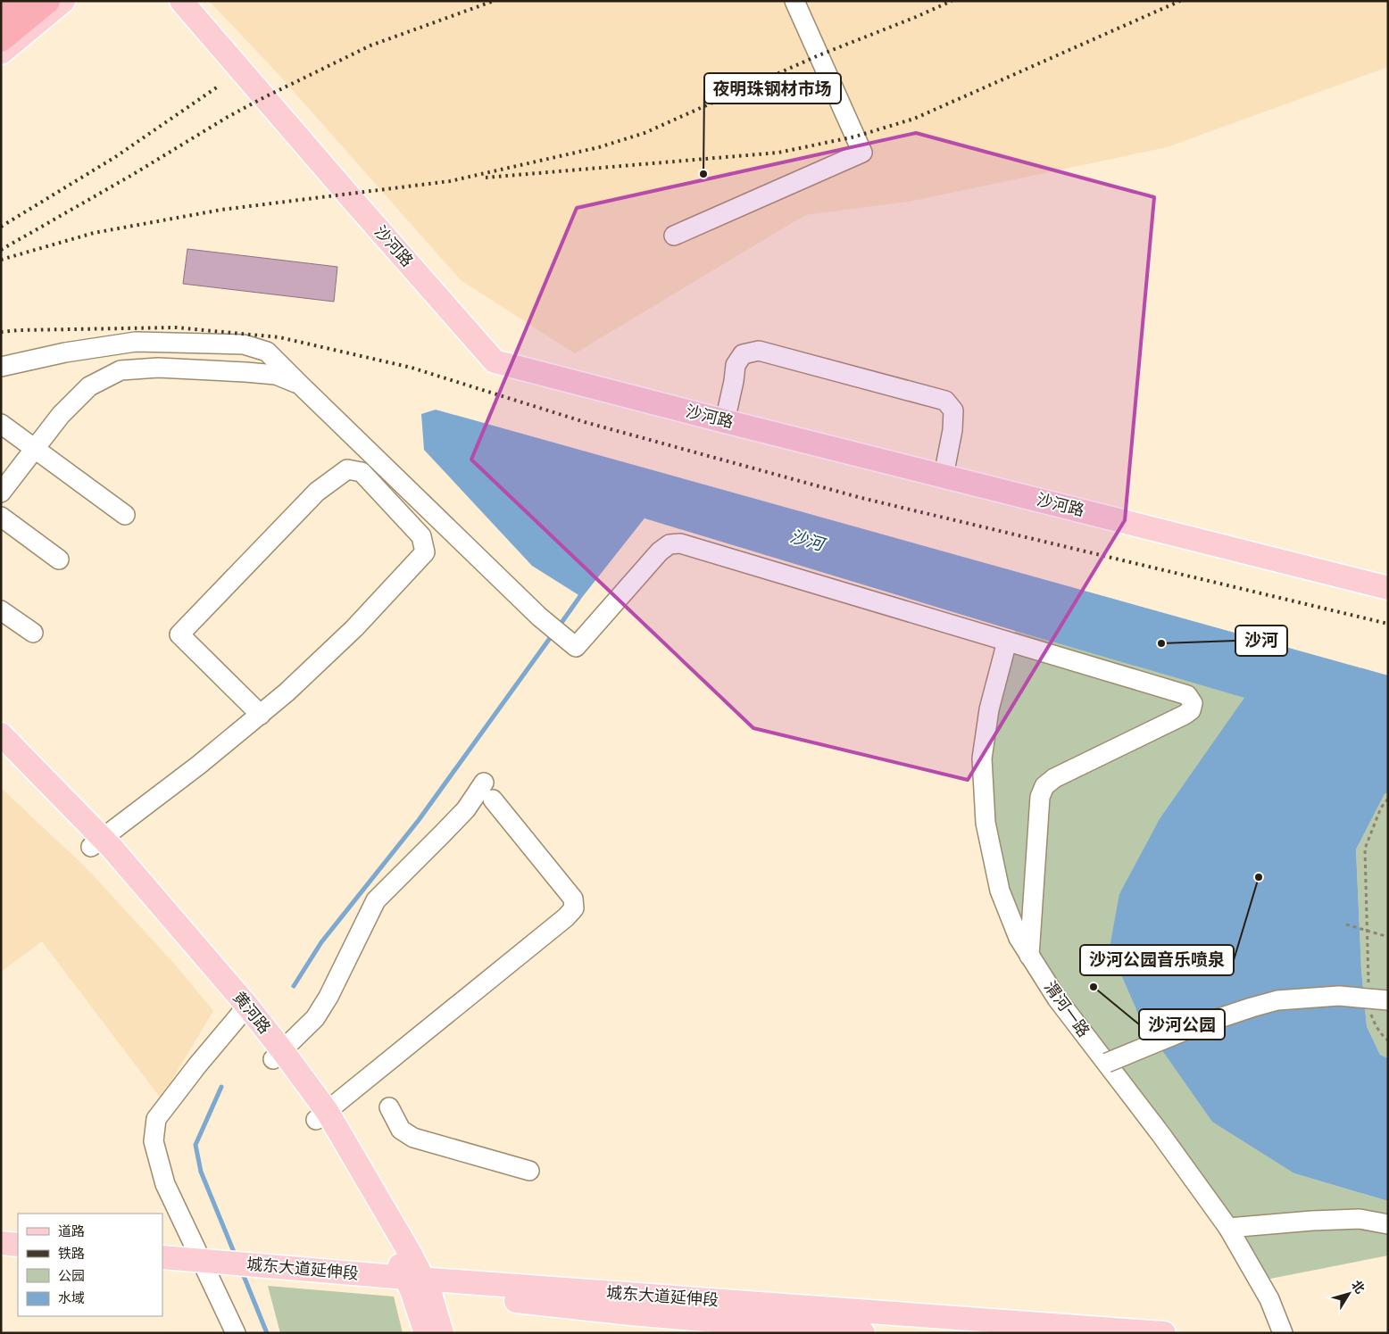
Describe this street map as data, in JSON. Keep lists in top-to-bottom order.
{
  "streets": {
    "main road": ["沙河路", "黄河路", "城东大道延伸段"],
    "street": ["渭河一路"]
  },
  "crossings": [
    ["黄河路", "城东大道延伸段"]
  ],
  "water": ["沙河"],
  "places": [
    "夜明珠钢材市场",
    "沙河",
    "沙河公园音乐喷泉",
    "沙河公园"
  ],
  "legend": [
    "道路",
    "铁路",
    "公园",
    "水域"
  ],
  "north": "top right"
}
